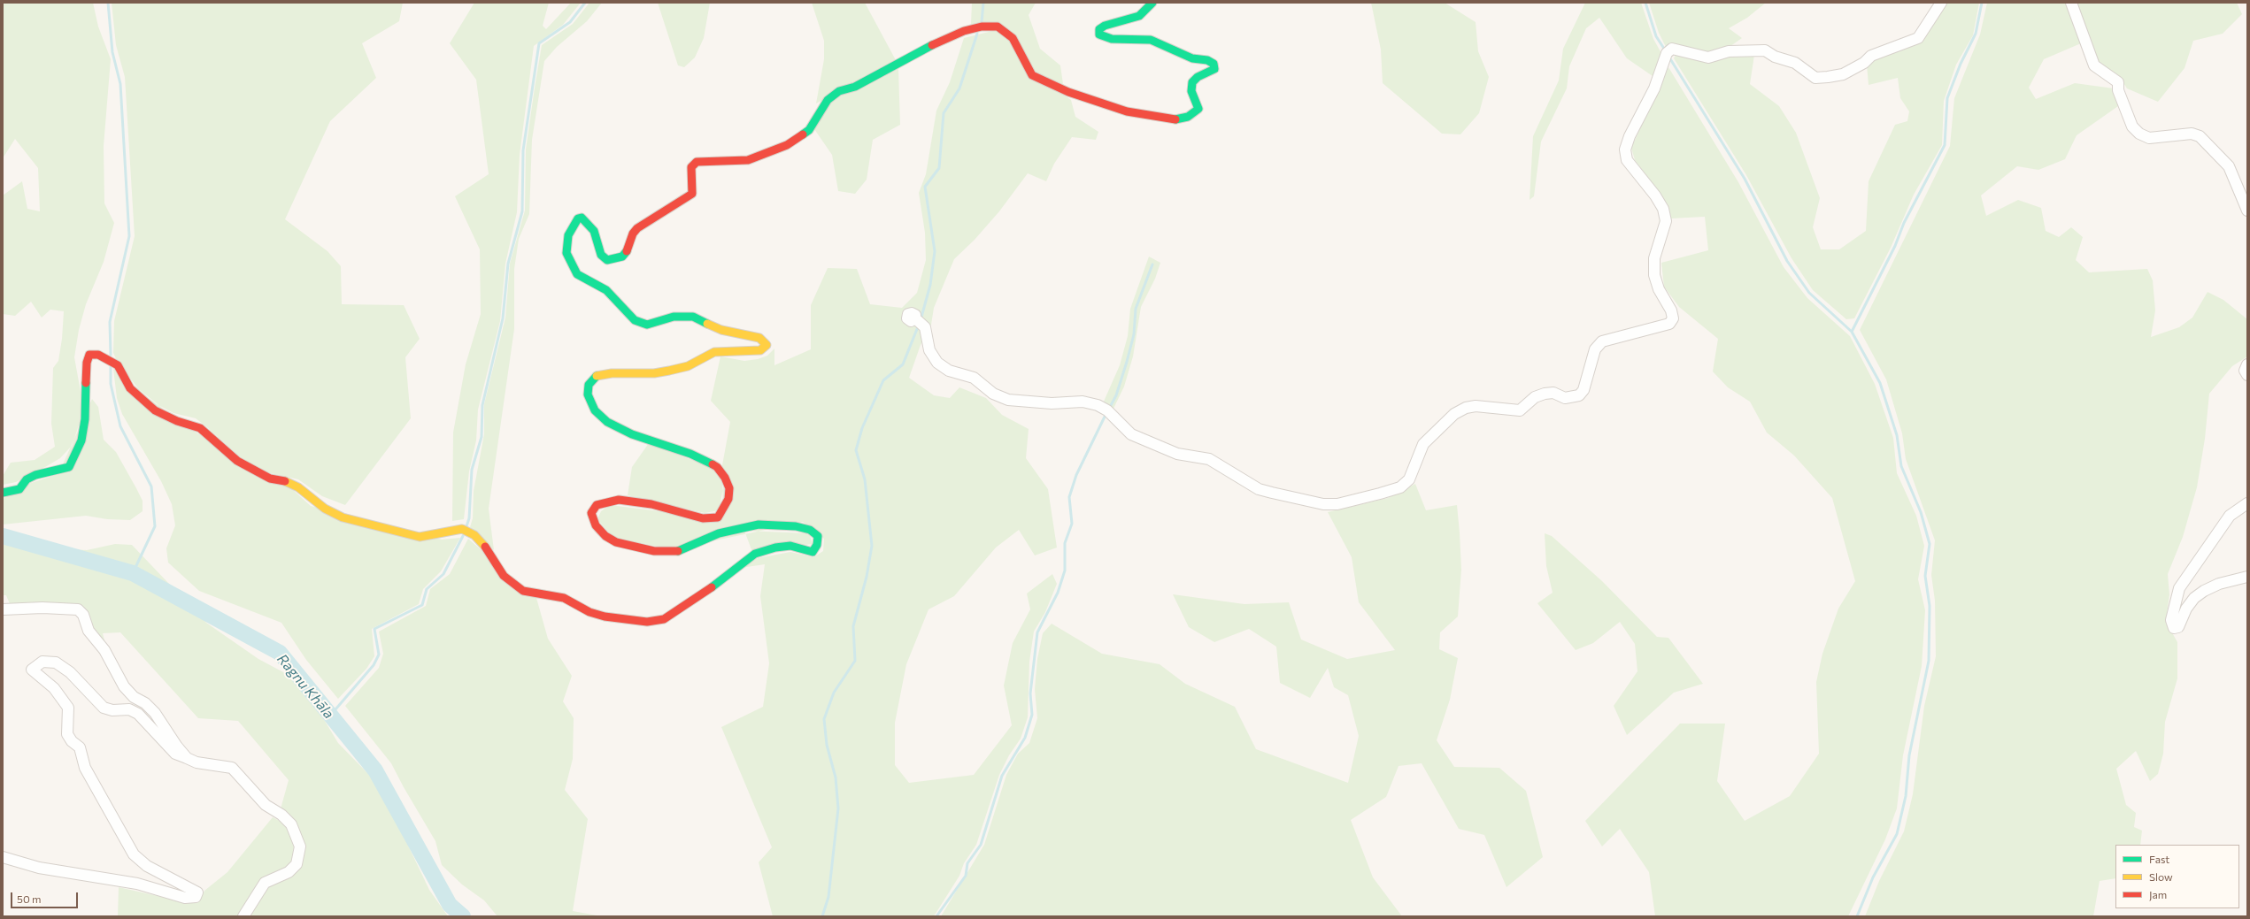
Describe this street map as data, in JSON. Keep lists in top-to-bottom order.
{
  "water": ["Ragnu Khāla"],
  "legend": ["Fast", "Slow", "Jam"],
  "scale_bar": "50 m"
}
